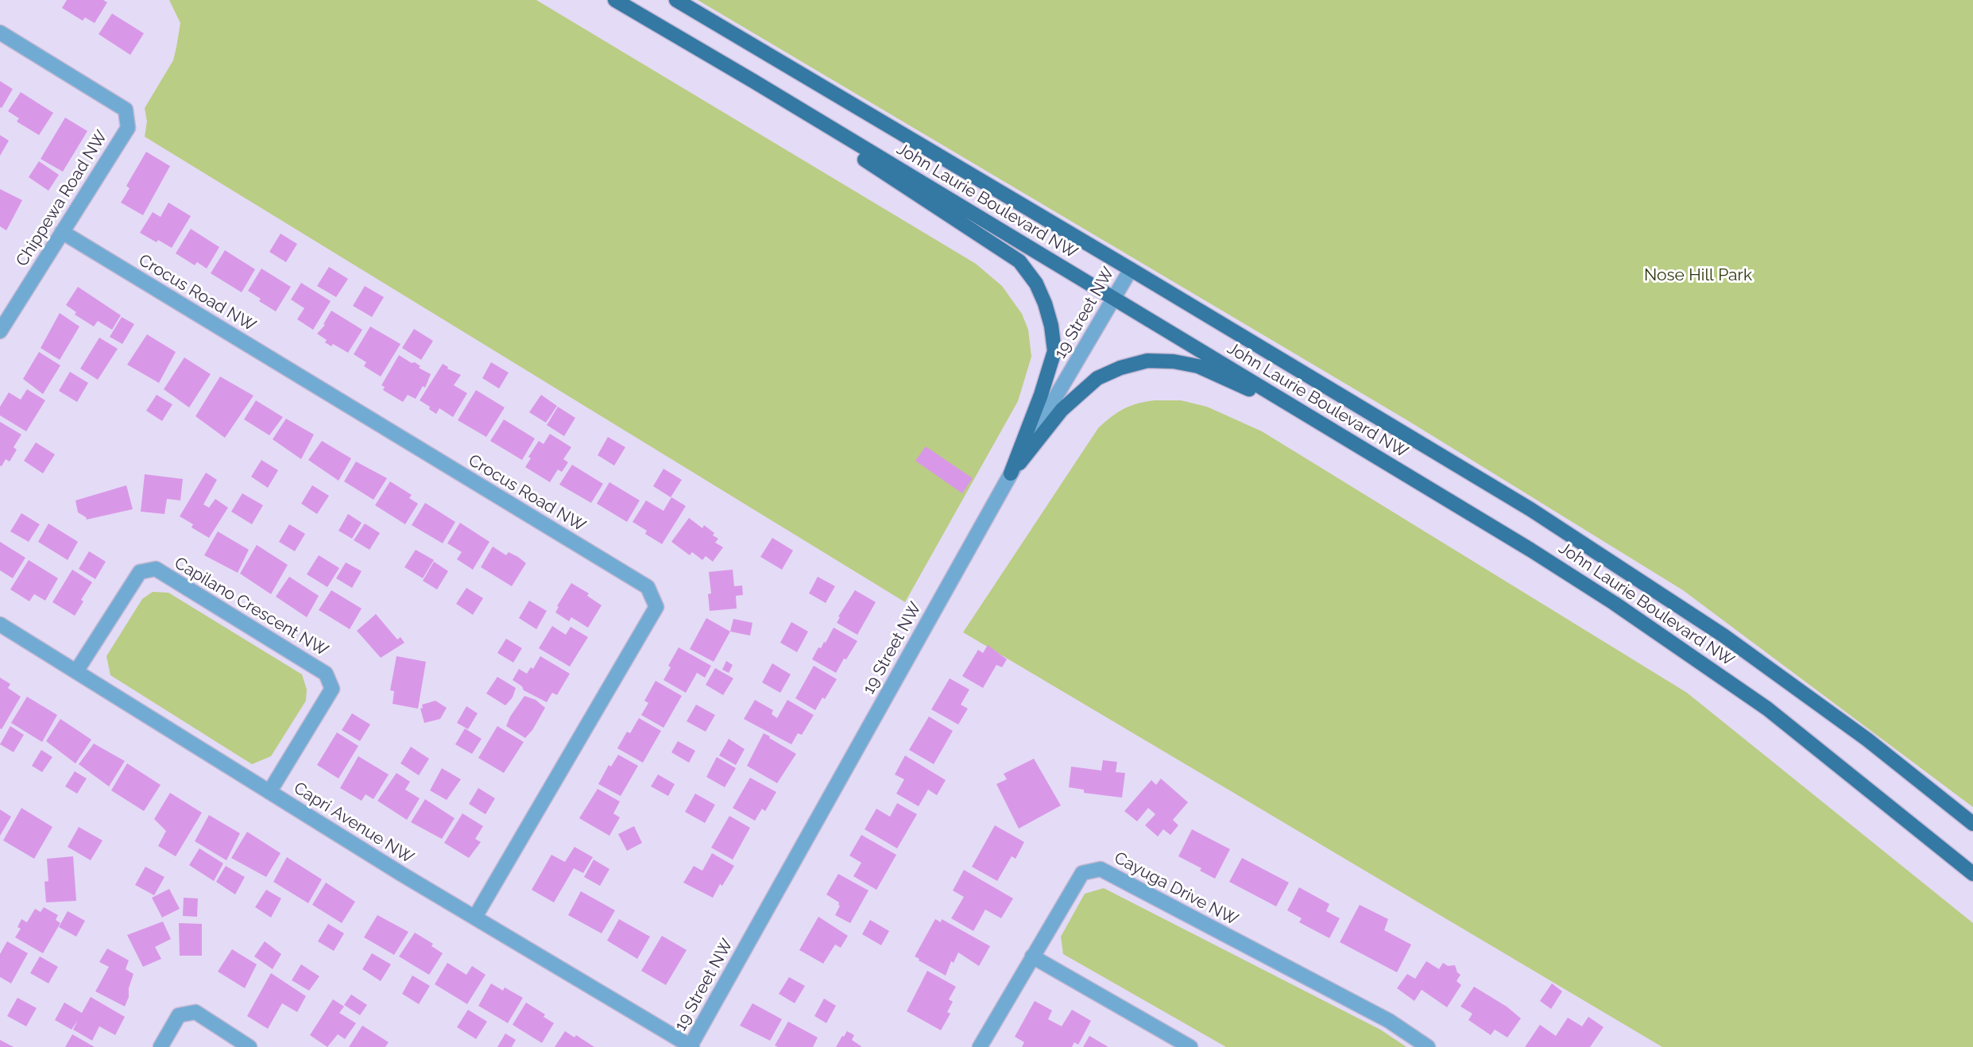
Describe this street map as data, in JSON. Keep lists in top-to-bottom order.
{
  "streets": {
    "main road": ["John Laurie Boulevard NW"],
    "street": [
      "Chippewa Road NW",
      "Crocus Road NW",
      "19 Street NW",
      "Capilano Crescent NW",
      "Capri Avenue NW",
      "Cayuga Drive NW"
    ]
  },
  "crossings": [
    ["Chippewa Road NW", "Crocus Road NW"],
    ["John Laurie Boulevard NW", "19 Street NW"],
    ["Crocus Road NW", "Capri Avenue NW"],
    ["19 Street NW", "Capri Avenue NW"],
    ["Capilano Crescent NW", "Capri Avenue NW"]
  ],
  "parks": ["Nose Hill Park"]
}
